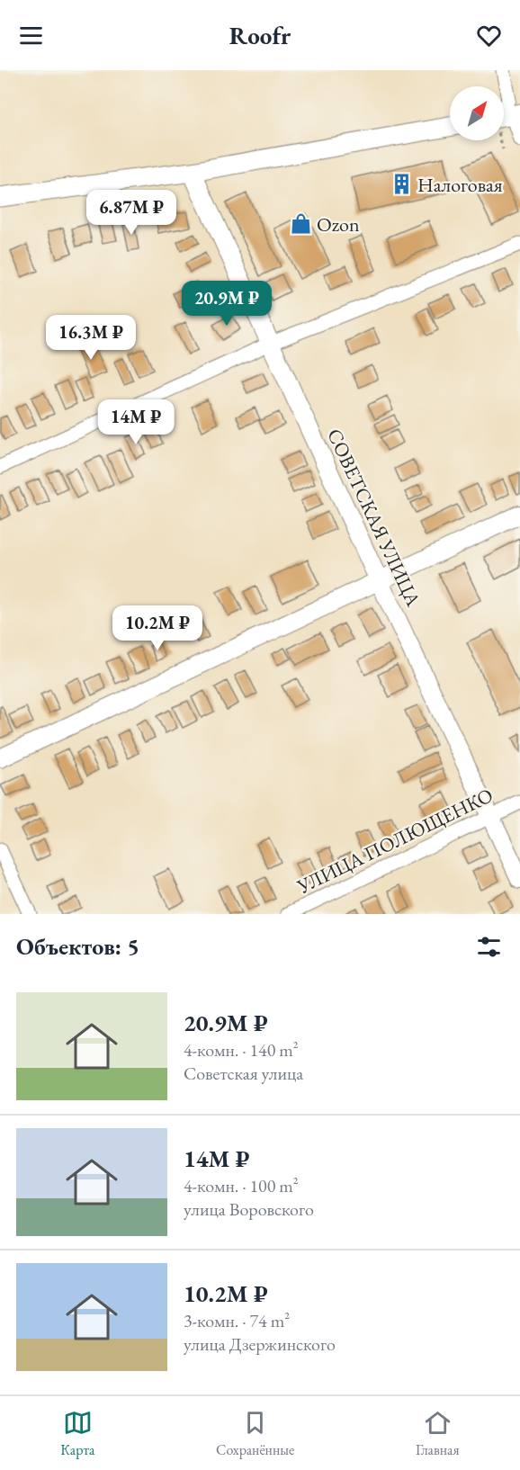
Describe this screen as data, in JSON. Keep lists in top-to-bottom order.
{
  "streets": {
    "street": ["СОВЕТСКАЯ УЛИЦА", "УЛИЦА ПОЛЮЩЕНКО"]
  },
  "crossings": [
    ["СОВЕТСКАЯ УЛИЦА", "УЛИЦА ПОЛЮЩЕНКО"]
  ],
  "places": {
    "building": ["Налоговая"],
    "shop": ["Ozon"]
  },
  "north": "top right",
  "page": {
    "header": "Roofr",
    "price": [
      "6.87M ₽",
      "20.9M ₽",
      "16.3M ₽",
      "14M ₽",
      "10.2M ₽"
    ],
    "heading": "Объектов: 5",
    "list": [
      {
        "name": "20.9M ₽",
        "note": "4-комн. · 140 m² · Советская улица"
      },
      {
        "name": "14M ₽",
        "note": "4-комн. · 100 m² · улица Воровского"
      },
      {
        "name": "10.2M ₽",
        "note": "3-комн. · 74 m² · улица Дзержинского"
      }
    ],
    "tabs": ["Карта", "Сохранённые", "Главная"]
  }
}
